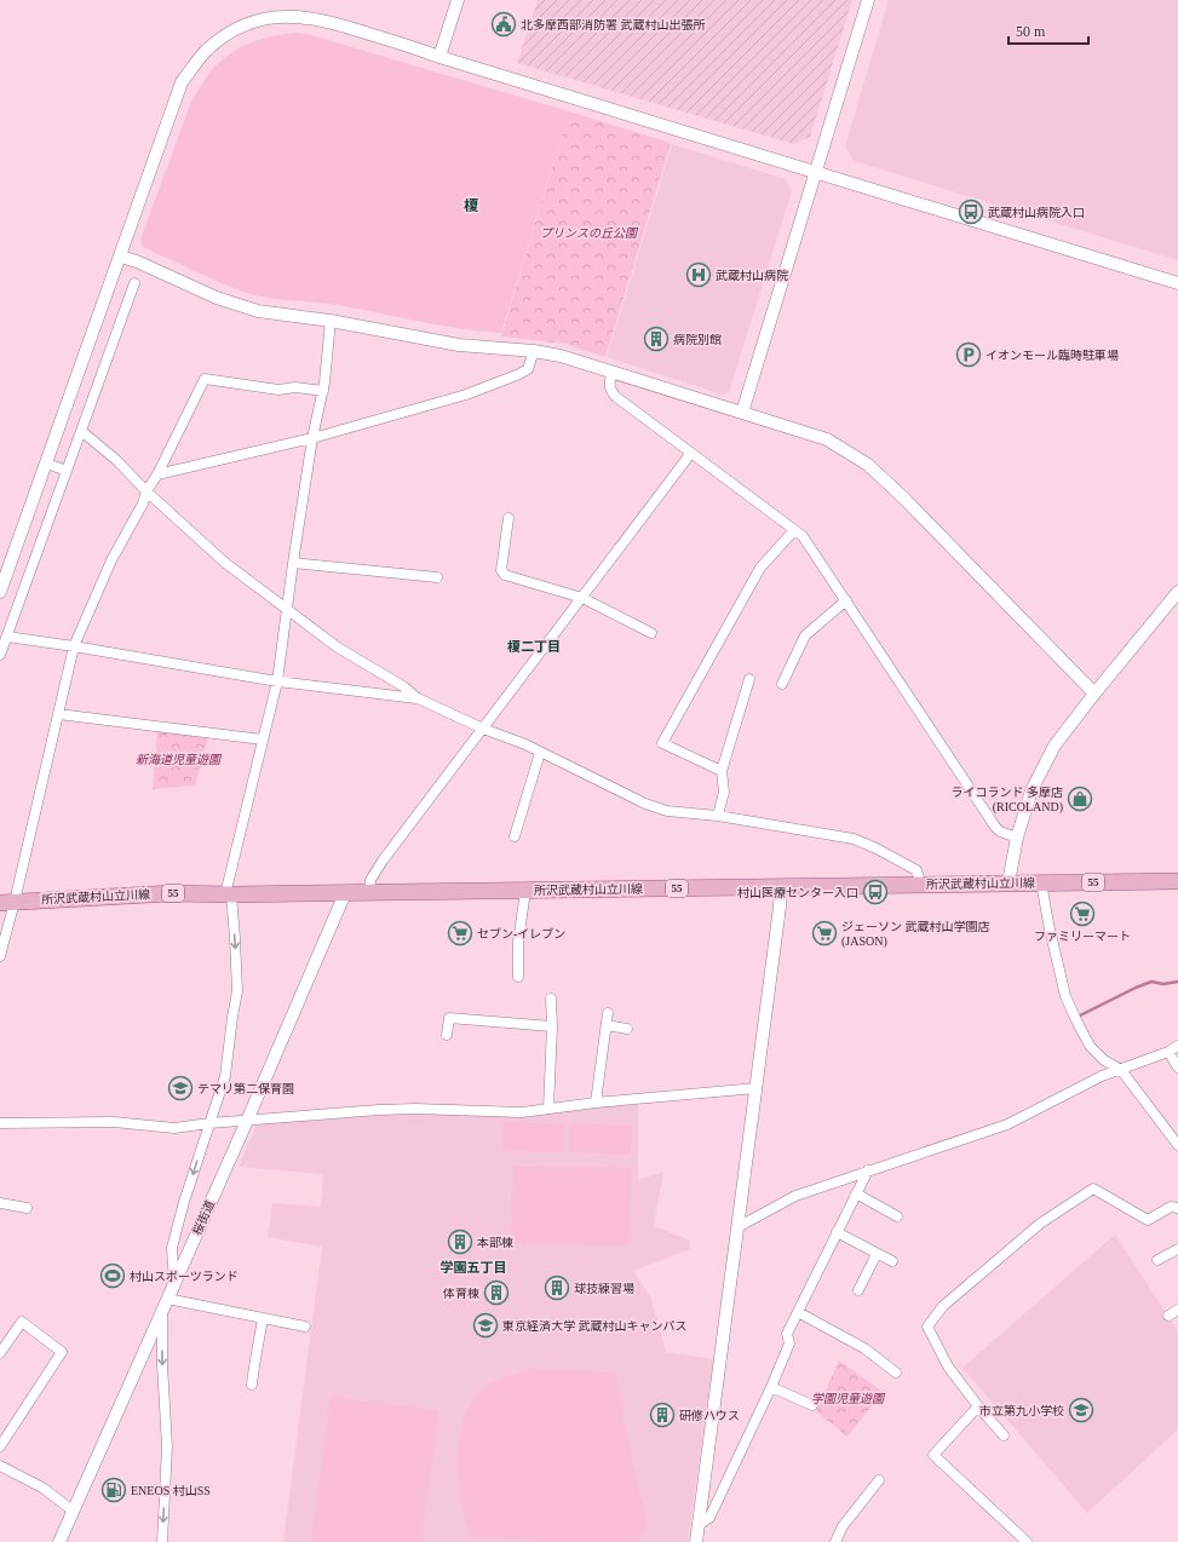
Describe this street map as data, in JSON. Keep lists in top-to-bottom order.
{
  "streets": {
    "main road": ["55", "所沢武蔵村山立川線"],
    "street": ["桜街道"]
  },
  "crossings": [
    ["所沢武蔵村山立川線", "桜街道"]
  ],
  "districts": ["榎", "榎二丁目", "学園五丁目"],
  "parks": ["プリンスの丘公園", "新海道児童遊園", "学園児童遊園"],
  "places": {
    "public building": ["北多摩西部消防署 武蔵村山出張所"],
    "bus stop": ["武蔵村山病院入口", "村山医療センター入口"],
    "hospital": ["武蔵村山病院"],
    "building": [
      "病院別館",
      "本部棟",
      "球技練習場",
      "体育棟",
      "研修ハウス"
    ],
    "parking": ["イオンモール臨時駐車場"],
    "shop": ["ライコランド 多摩店 (RICOLAND)"],
    "supermarket": ["ファミリーマート", "セブン-イレブン", "ジェーソン 武蔵村山学園店 (JASON)"],
    "school or university": ["テマリ第二保育園", "東京経済大学 武蔵村山キャンパス", "市立第九小学校"],
    "sports": ["村山スポーツランド"],
    "fuel station": ["ENEOS 村山SS"]
  },
  "scale_bar": "50 m"
}
